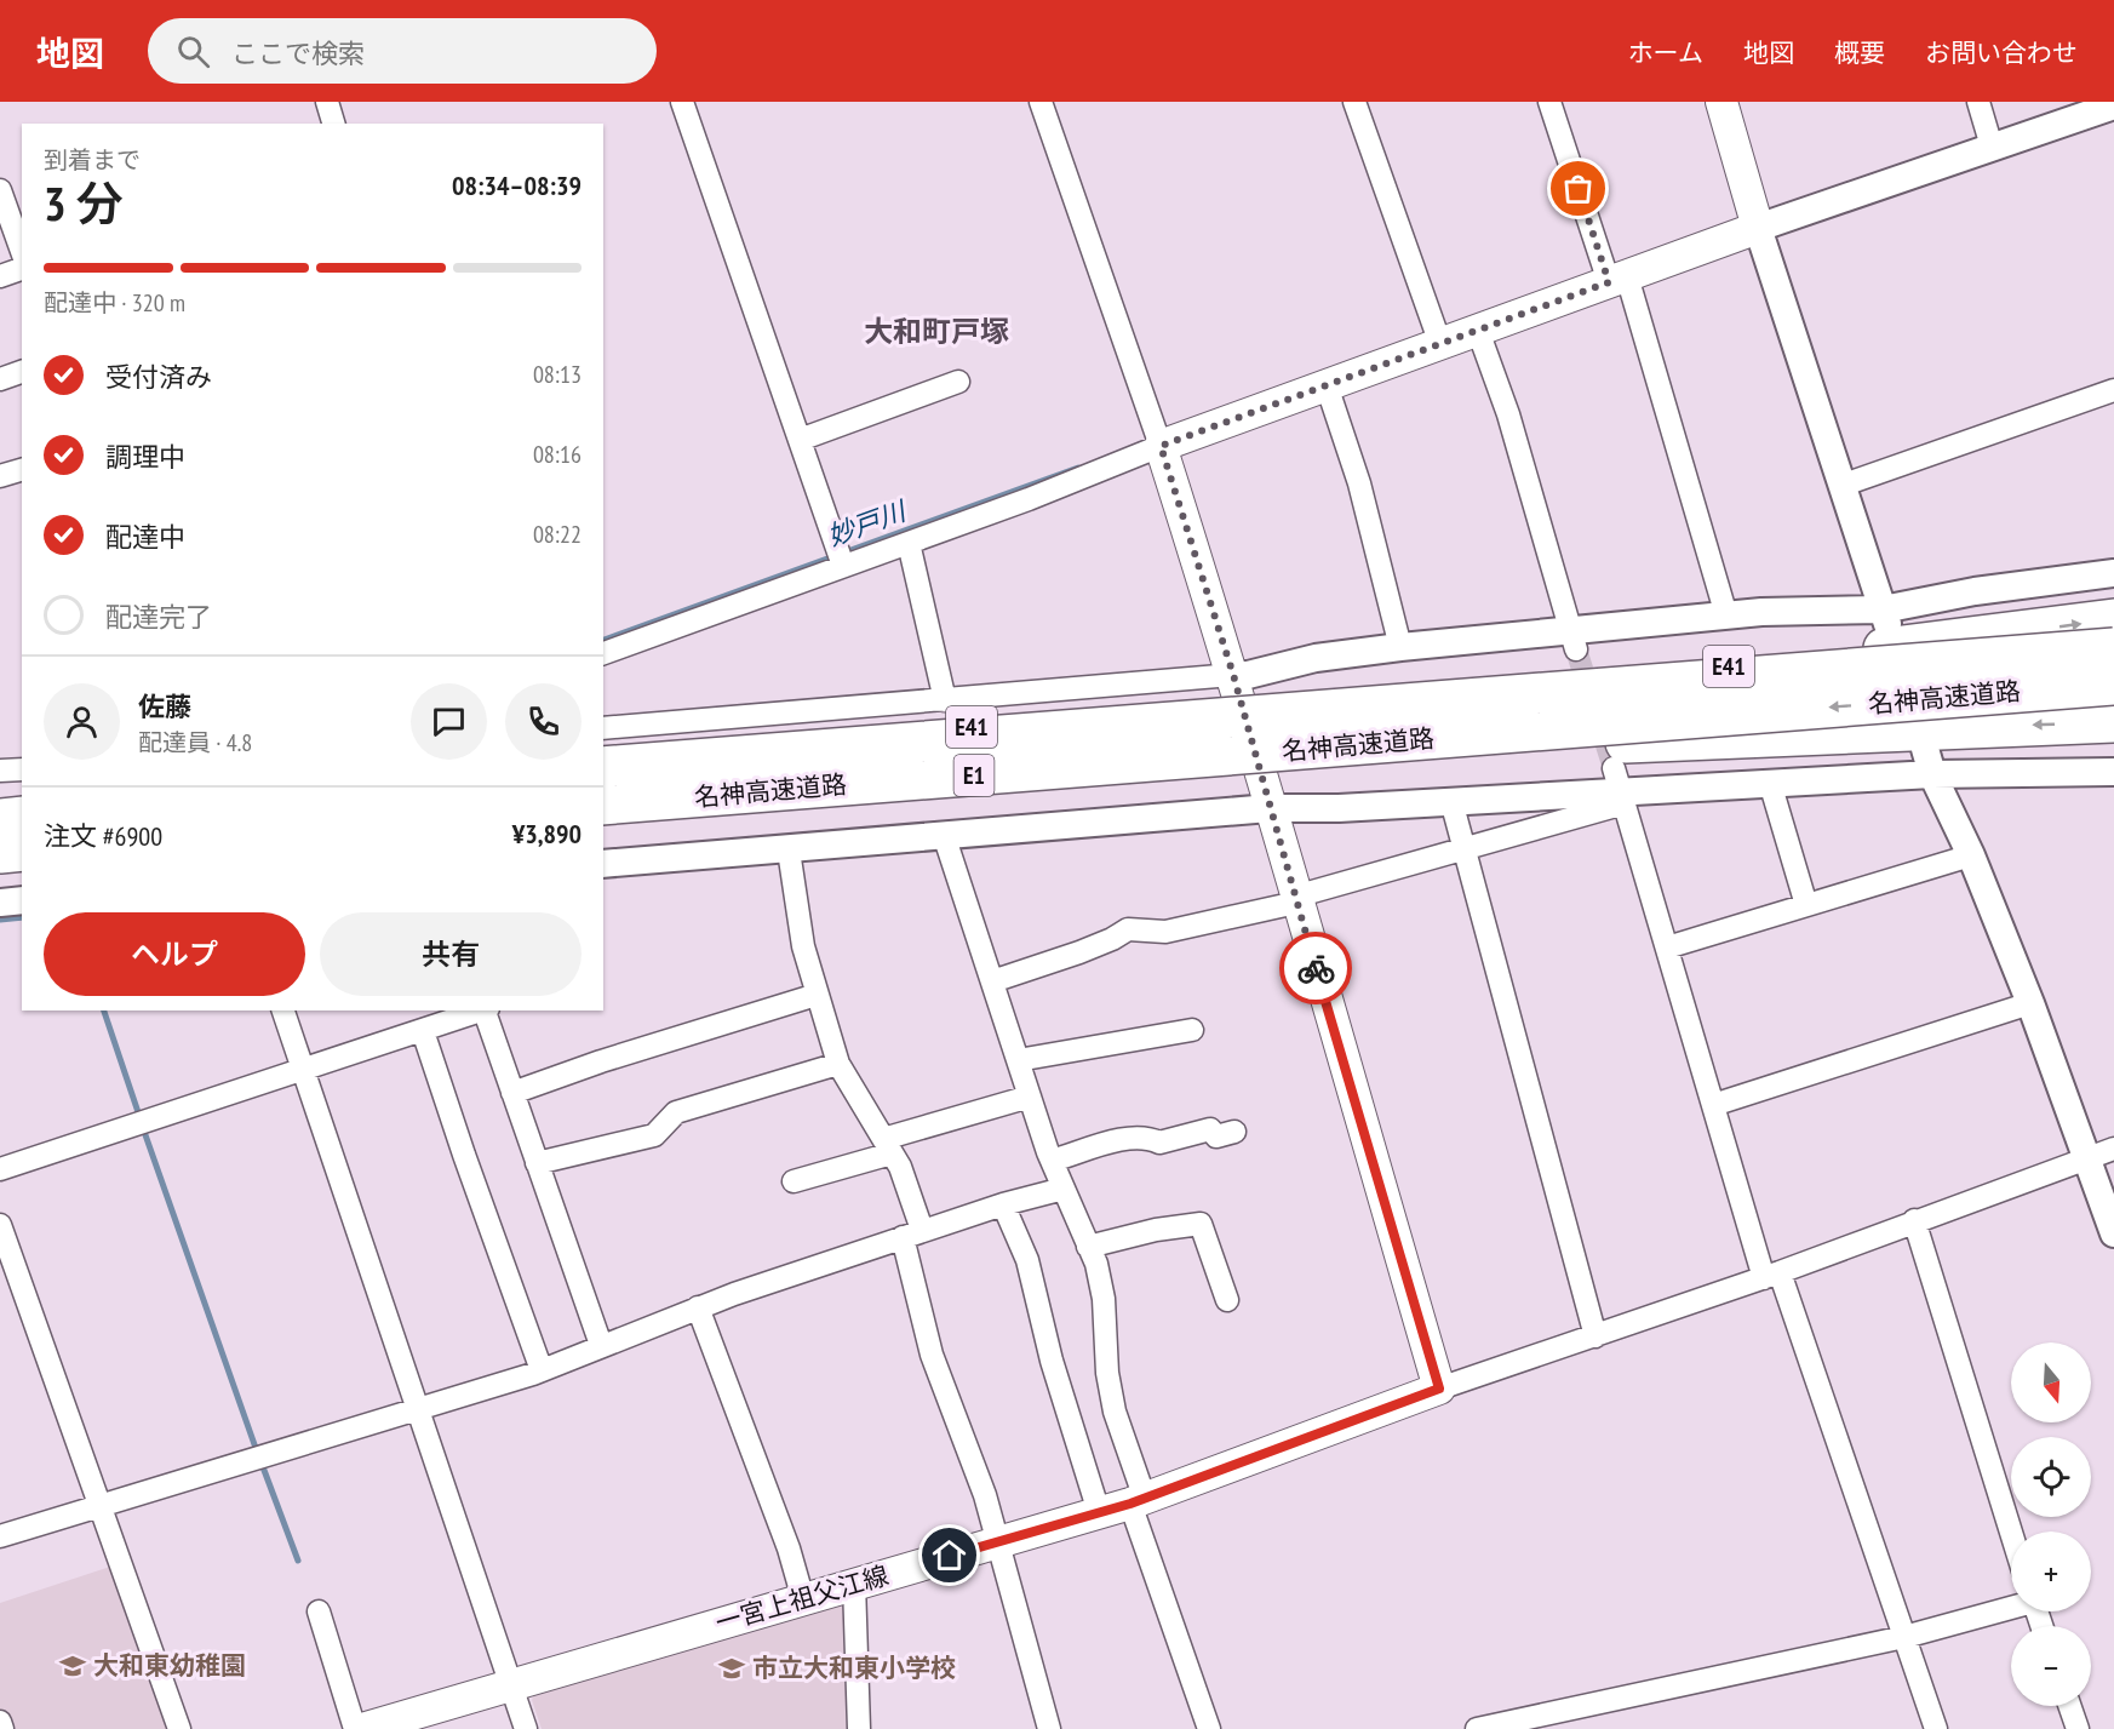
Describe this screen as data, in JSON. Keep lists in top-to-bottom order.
{
  "streets": {
    "highway": ["E41", "名神高速道路", "E1"],
    "main road": ["一宮上祖父江線"]
  },
  "districts": ["大和町戸塚"],
  "water": ["妙戸川"],
  "places": {
    "school or university": ["大和東幼稚園", "市立大和東小学校"]
  },
  "north": "bottom",
  "page": {
    "header": "地図",
    "search": "ここで検索",
    "nav": [
      "ホーム",
      "地図",
      "概要",
      "お問い合わせ"
    ],
    "heading": ["3 分", "到着まで", "08:34–08:39"],
    "panel": [
      "佐藤",
      "配達員 · 4.8",
      "注文 #6900",
      "¥3,890"
    ],
    "bar": "配達中 · 320 m",
    "list": [
      ["受付済み", "08:13"],
      ["調理中", "08:16"],
      ["配達中", "08:22"],
      "配達完了"
    ],
    "buttons": ["ヘルプ", "共有"],
    "map_buttons": ["+", "−"]
  }
}
